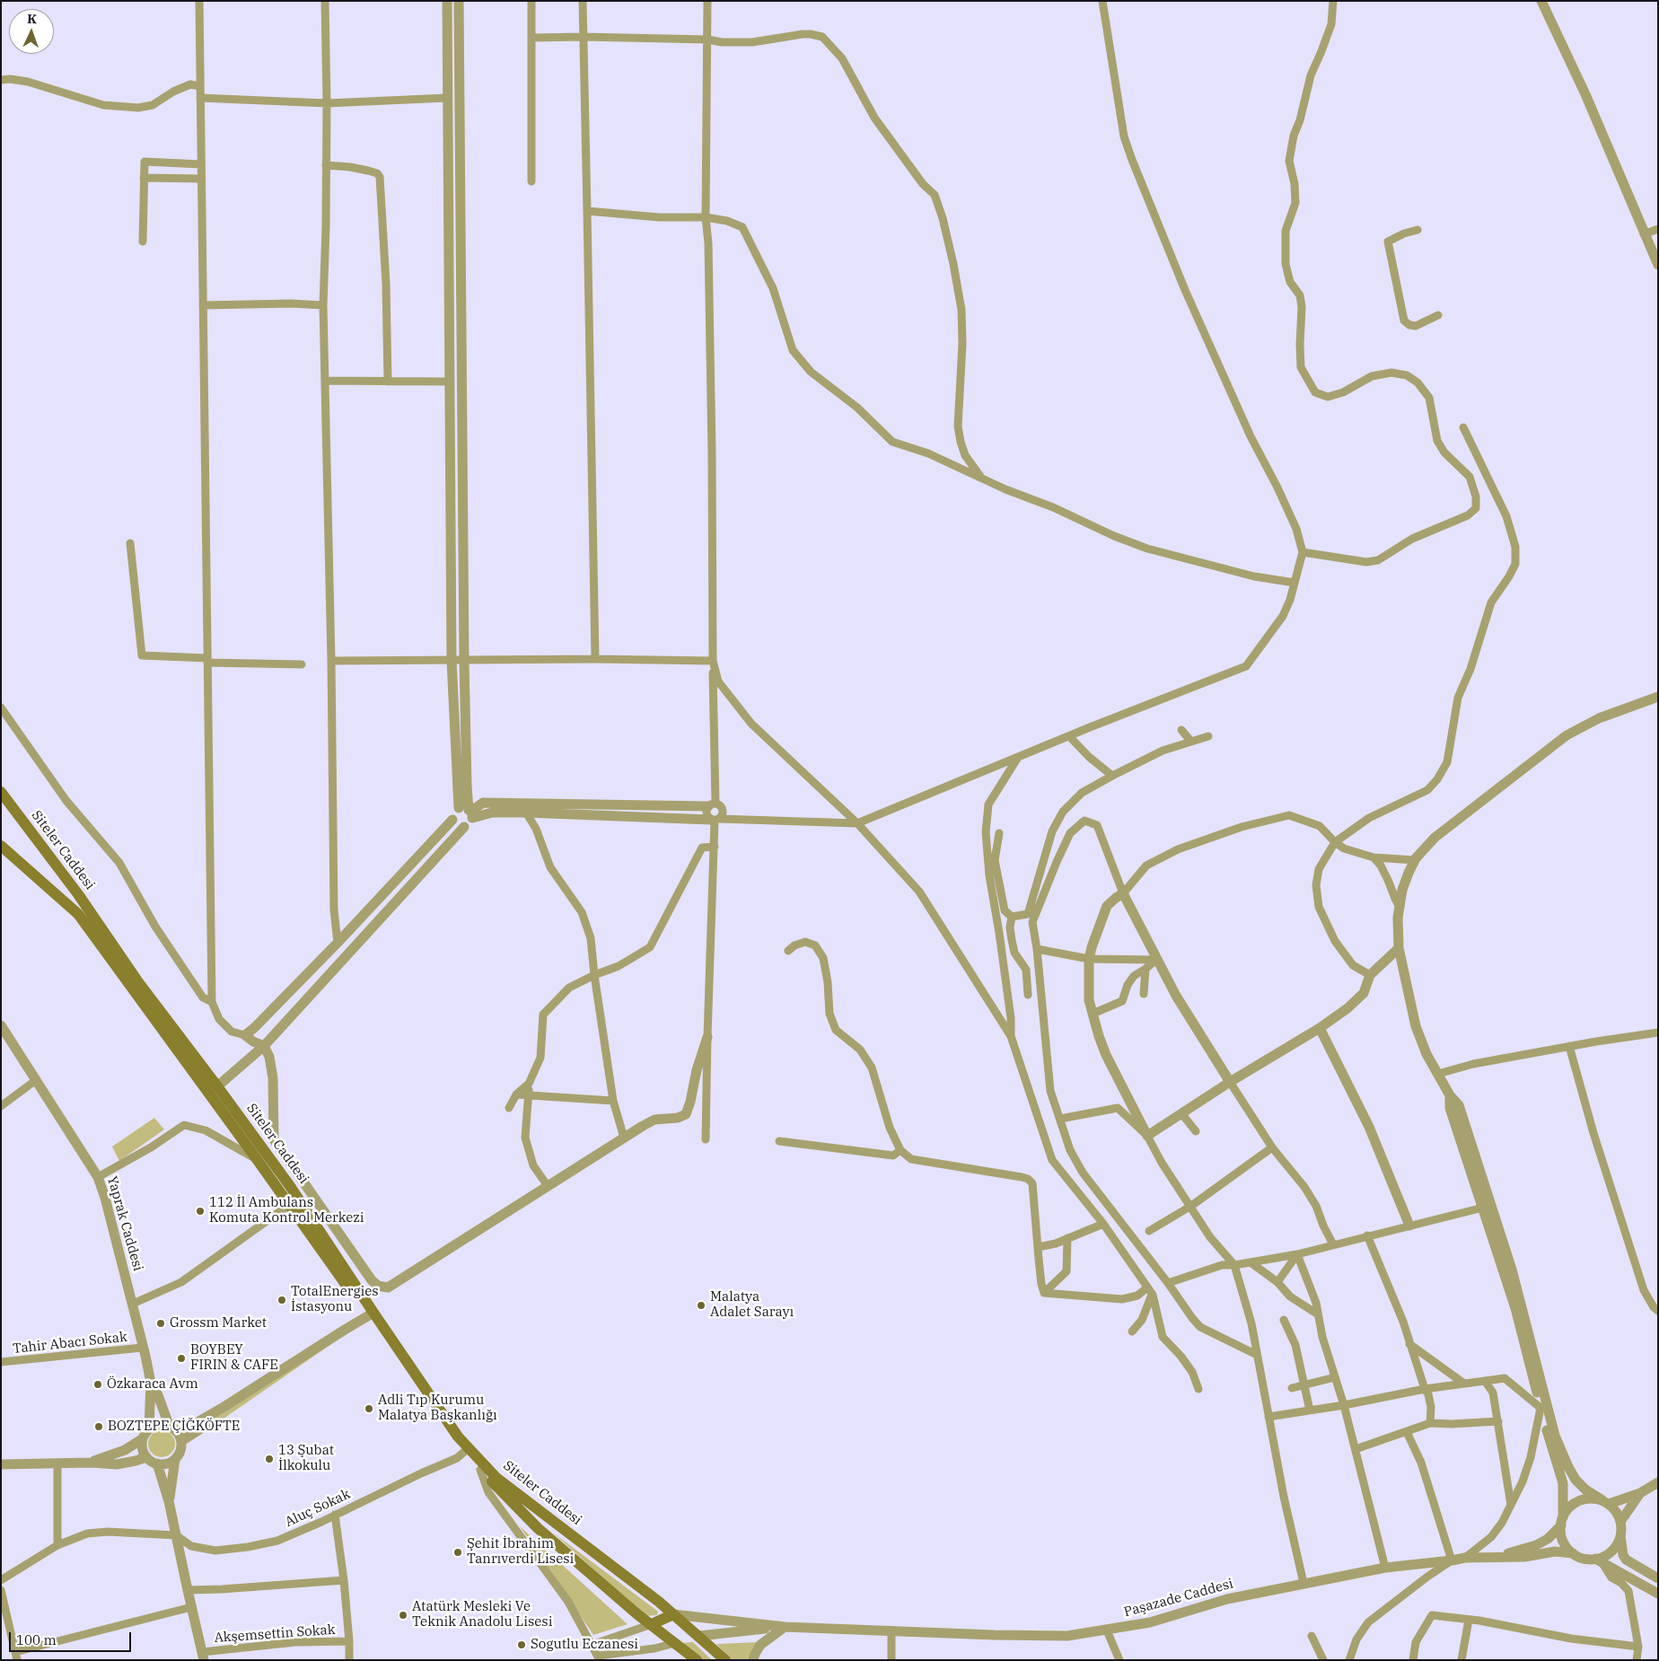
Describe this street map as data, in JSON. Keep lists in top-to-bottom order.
{
  "streets": {
    "main road": ["Siteler Caddesi"],
    "street": [
      "Yaprak Caddesi",
      "Tahir Abacı Sokak",
      "Aluç Sokak",
      "Paşazade Caddesi",
      "Akşemsettin Sokak"
    ]
  },
  "crossings": [
    ["Siteler Caddesi", "Aluç Sokak"],
    ["Siteler Caddesi", "Paşazade Caddesi"],
    ["Yaprak Caddesi", "Tahir Abacı Sokak"]
  ],
  "places": [
    "112 İl Ambulans Komuta Kontrol Merkezi",
    "TotalEnergies İstasyonu",
    "Malatya Adalet Sarayı",
    "Grossm Market",
    "BOYBEY FIRIN & CAFE",
    "Özkaraca Avm",
    "Adli Tıp Kurumu Malatya Başkanlığı",
    "BOZTEPE ÇİĞKÖFTE",
    "13 Şubat İlkokulu",
    "Şehit İbrahim Tanrıverdi Lisesi",
    "Atatürk Mesleki Ve Teknik Anadolu Lisesi",
    "Sogutlu Eczanesi"
  ],
  "scale_bar": "100 m",
  "north": "top"
}
